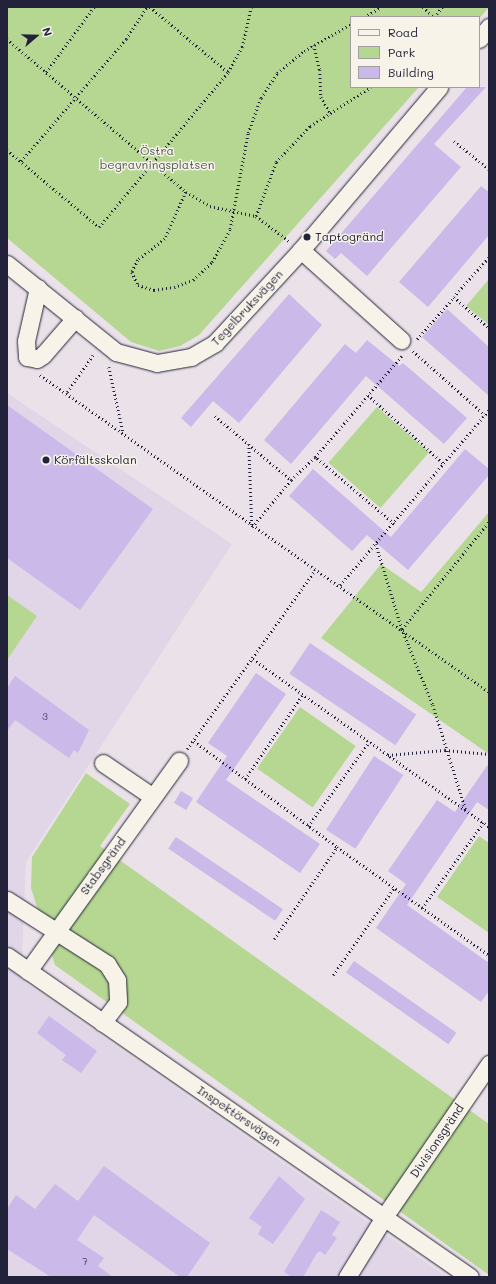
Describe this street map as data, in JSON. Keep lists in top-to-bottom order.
{
  "streets": {
    "street": [
      "Tegelbruksvägen",
      "Stabsgränd",
      "Inspektörsvägen",
      "Divisionsgränd"
    ]
  },
  "crossings": [
    ["Stabsgränd", "Inspektörsvägen"],
    ["Inspektörsvägen", "Divisionsgränd"]
  ],
  "parks": ["Östra begravningsplatsen"],
  "places": ["Taptogränd", "Körfältsskolan"],
  "house_numbers": ["3", "7"],
  "legend": ["Road", "Park", "Building"],
  "north": "right"
}
